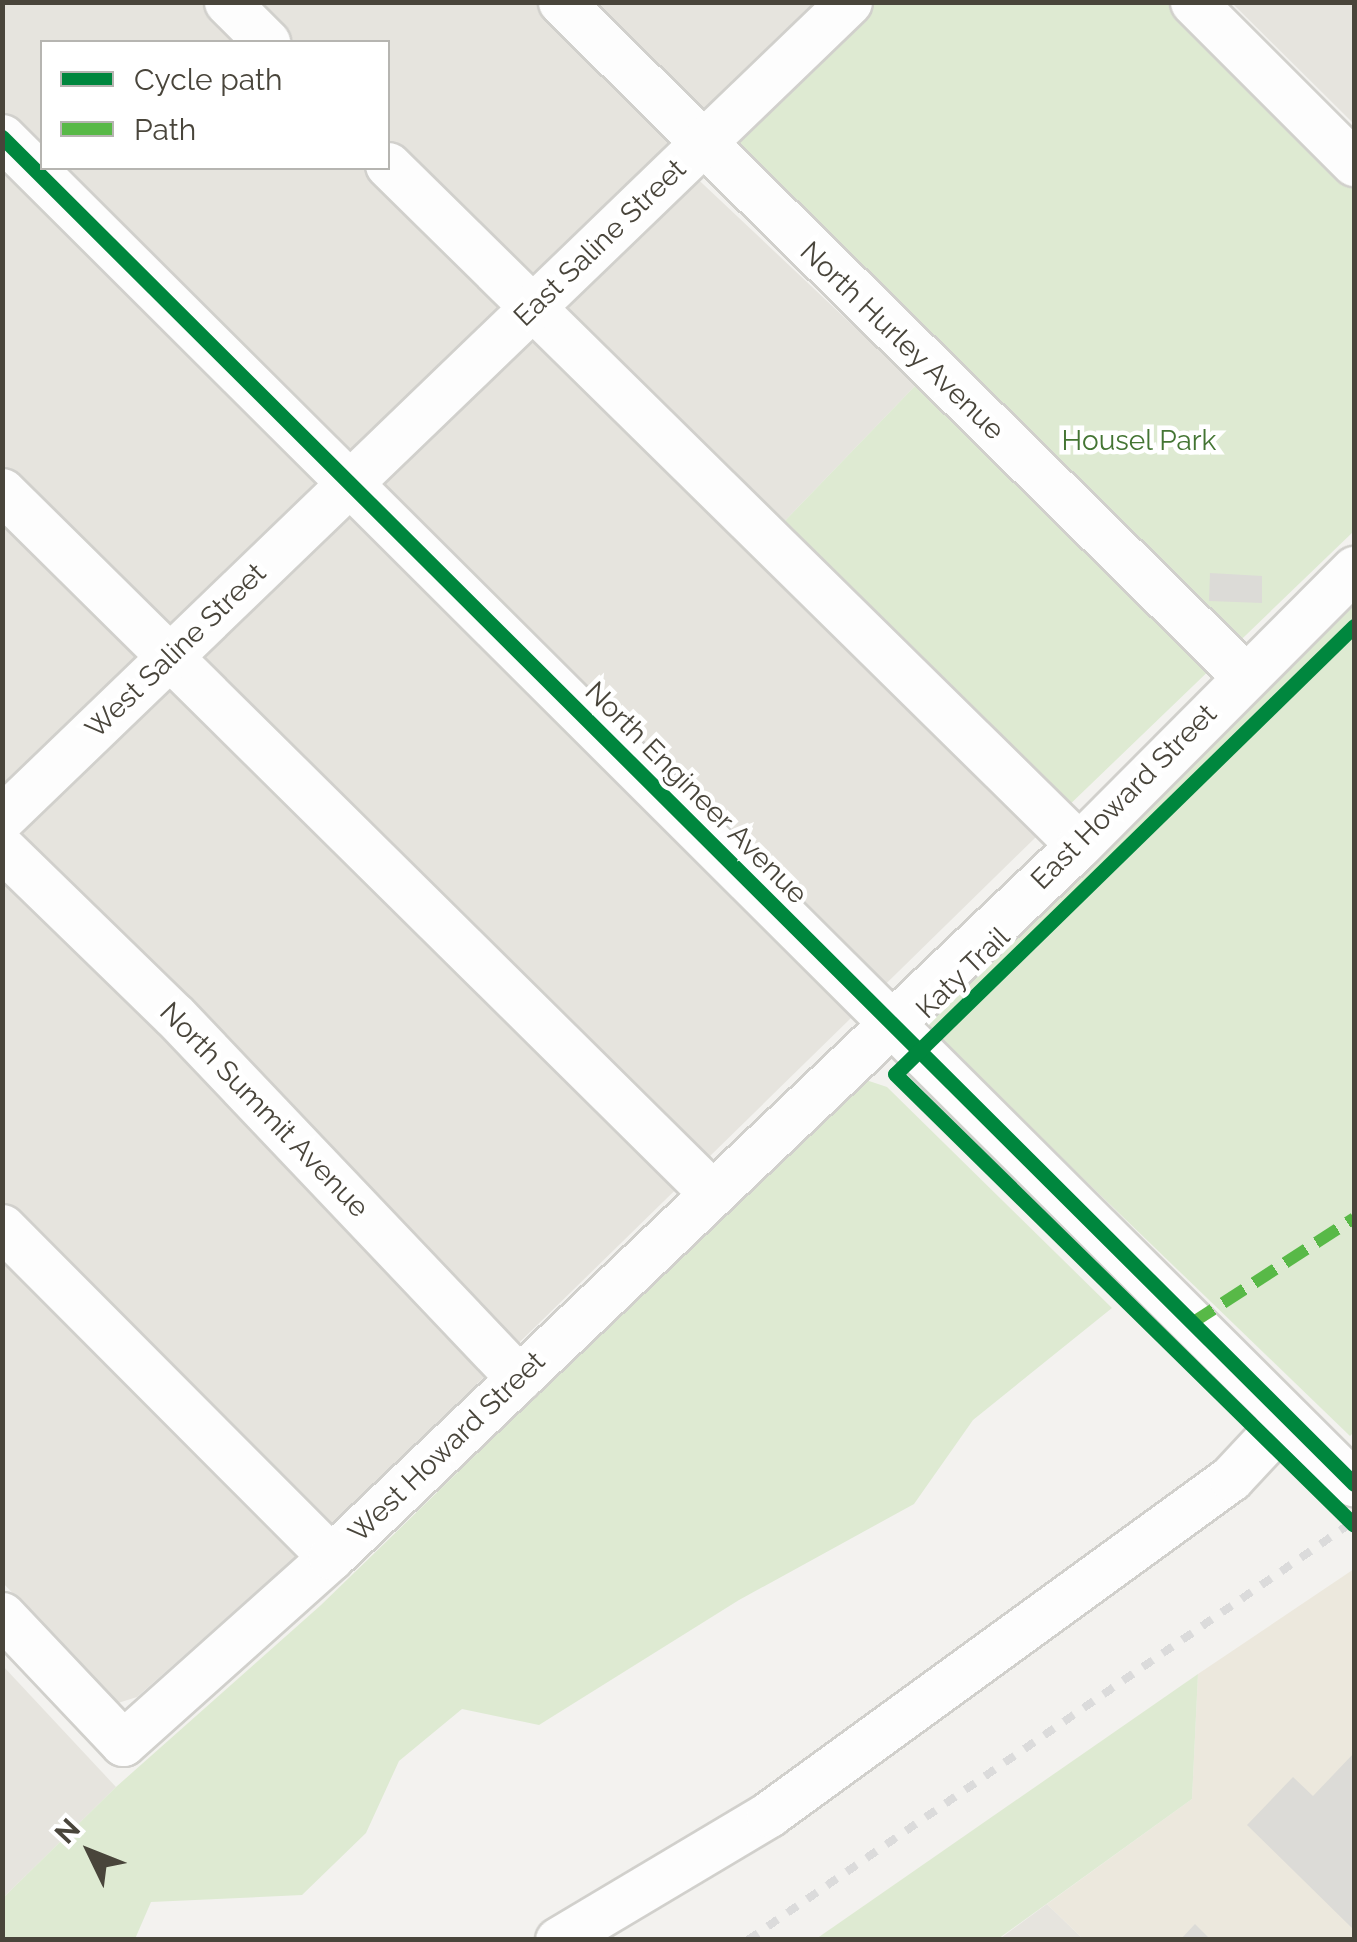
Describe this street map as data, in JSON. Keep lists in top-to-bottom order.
{
  "streets": {
    "street": [
      "East Saline Street",
      "North Hurley Avenue",
      "West Saline Street",
      "North Engineer Avenue",
      "East Howard Street",
      "North Summit Avenue",
      "West Howard Street"
    ],
    "cycle path": ["Katy Trail"]
  },
  "crossings": [
    ["East Saline Street", "North Hurley Avenue"],
    ["East Saline Street", "West Saline Street"],
    ["East Saline Street", "North Engineer Avenue"],
    ["North Hurley Avenue", "East Howard Street"],
    ["West Saline Street", "North Engineer Avenue"],
    ["North Engineer Avenue", "East Howard Street"],
    ["North Engineer Avenue", "West Howard Street"],
    ["East Howard Street", "West Howard Street"],
    ["North Summit Avenue", "West Howard Street"]
  ],
  "parks": ["Housel Park"],
  "legend": ["Cycle path", "Path"],
  "north": "top left"
}
